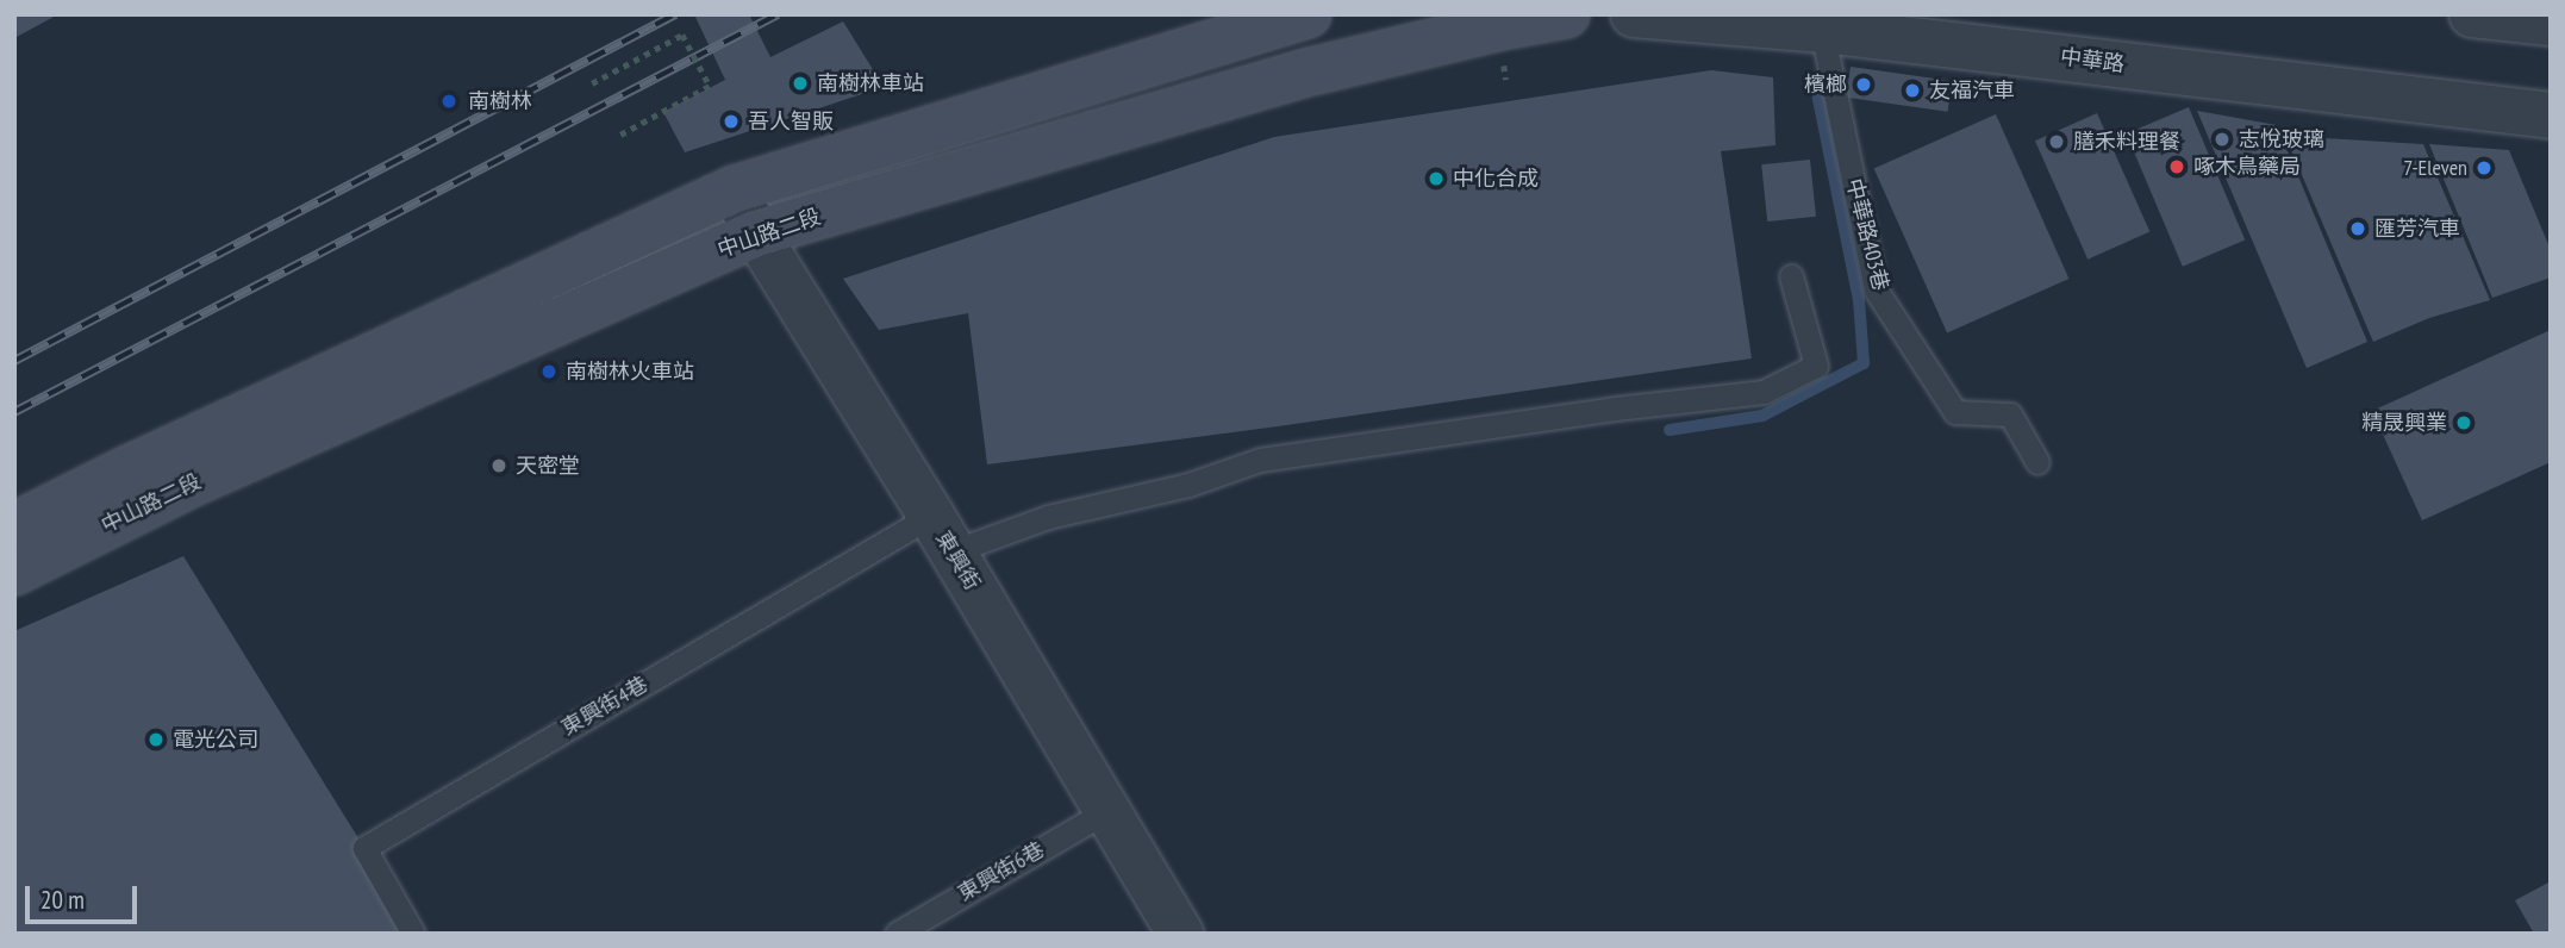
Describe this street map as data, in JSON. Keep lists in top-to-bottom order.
{
  "streets": {
    "main road": ["中山路二段"],
    "street": ["中華路", "東興街"],
    "lane": ["中華路403巷", "東興街4巷", "東興街6巷"]
  },
  "crossings": [
    ["中華路", "中華路403巷"],
    ["中山路二段", "東興街"],
    ["東興街", "東興街4巷"],
    ["東興街", "東興街6巷"]
  ],
  "places": [
    "南樹林車站",
    "檳榔",
    "友福汽車",
    "南樹林",
    "吾人智販",
    "志悅玻璃",
    "膳禾料理餐",
    "啄木鳥藥局",
    "7-Eleven",
    "中化合成",
    "匯芳汽車",
    "南樹林火車站",
    "精晟興業",
    "天密堂",
    "電光公司"
  ],
  "scale_bar": "20 m"
}
